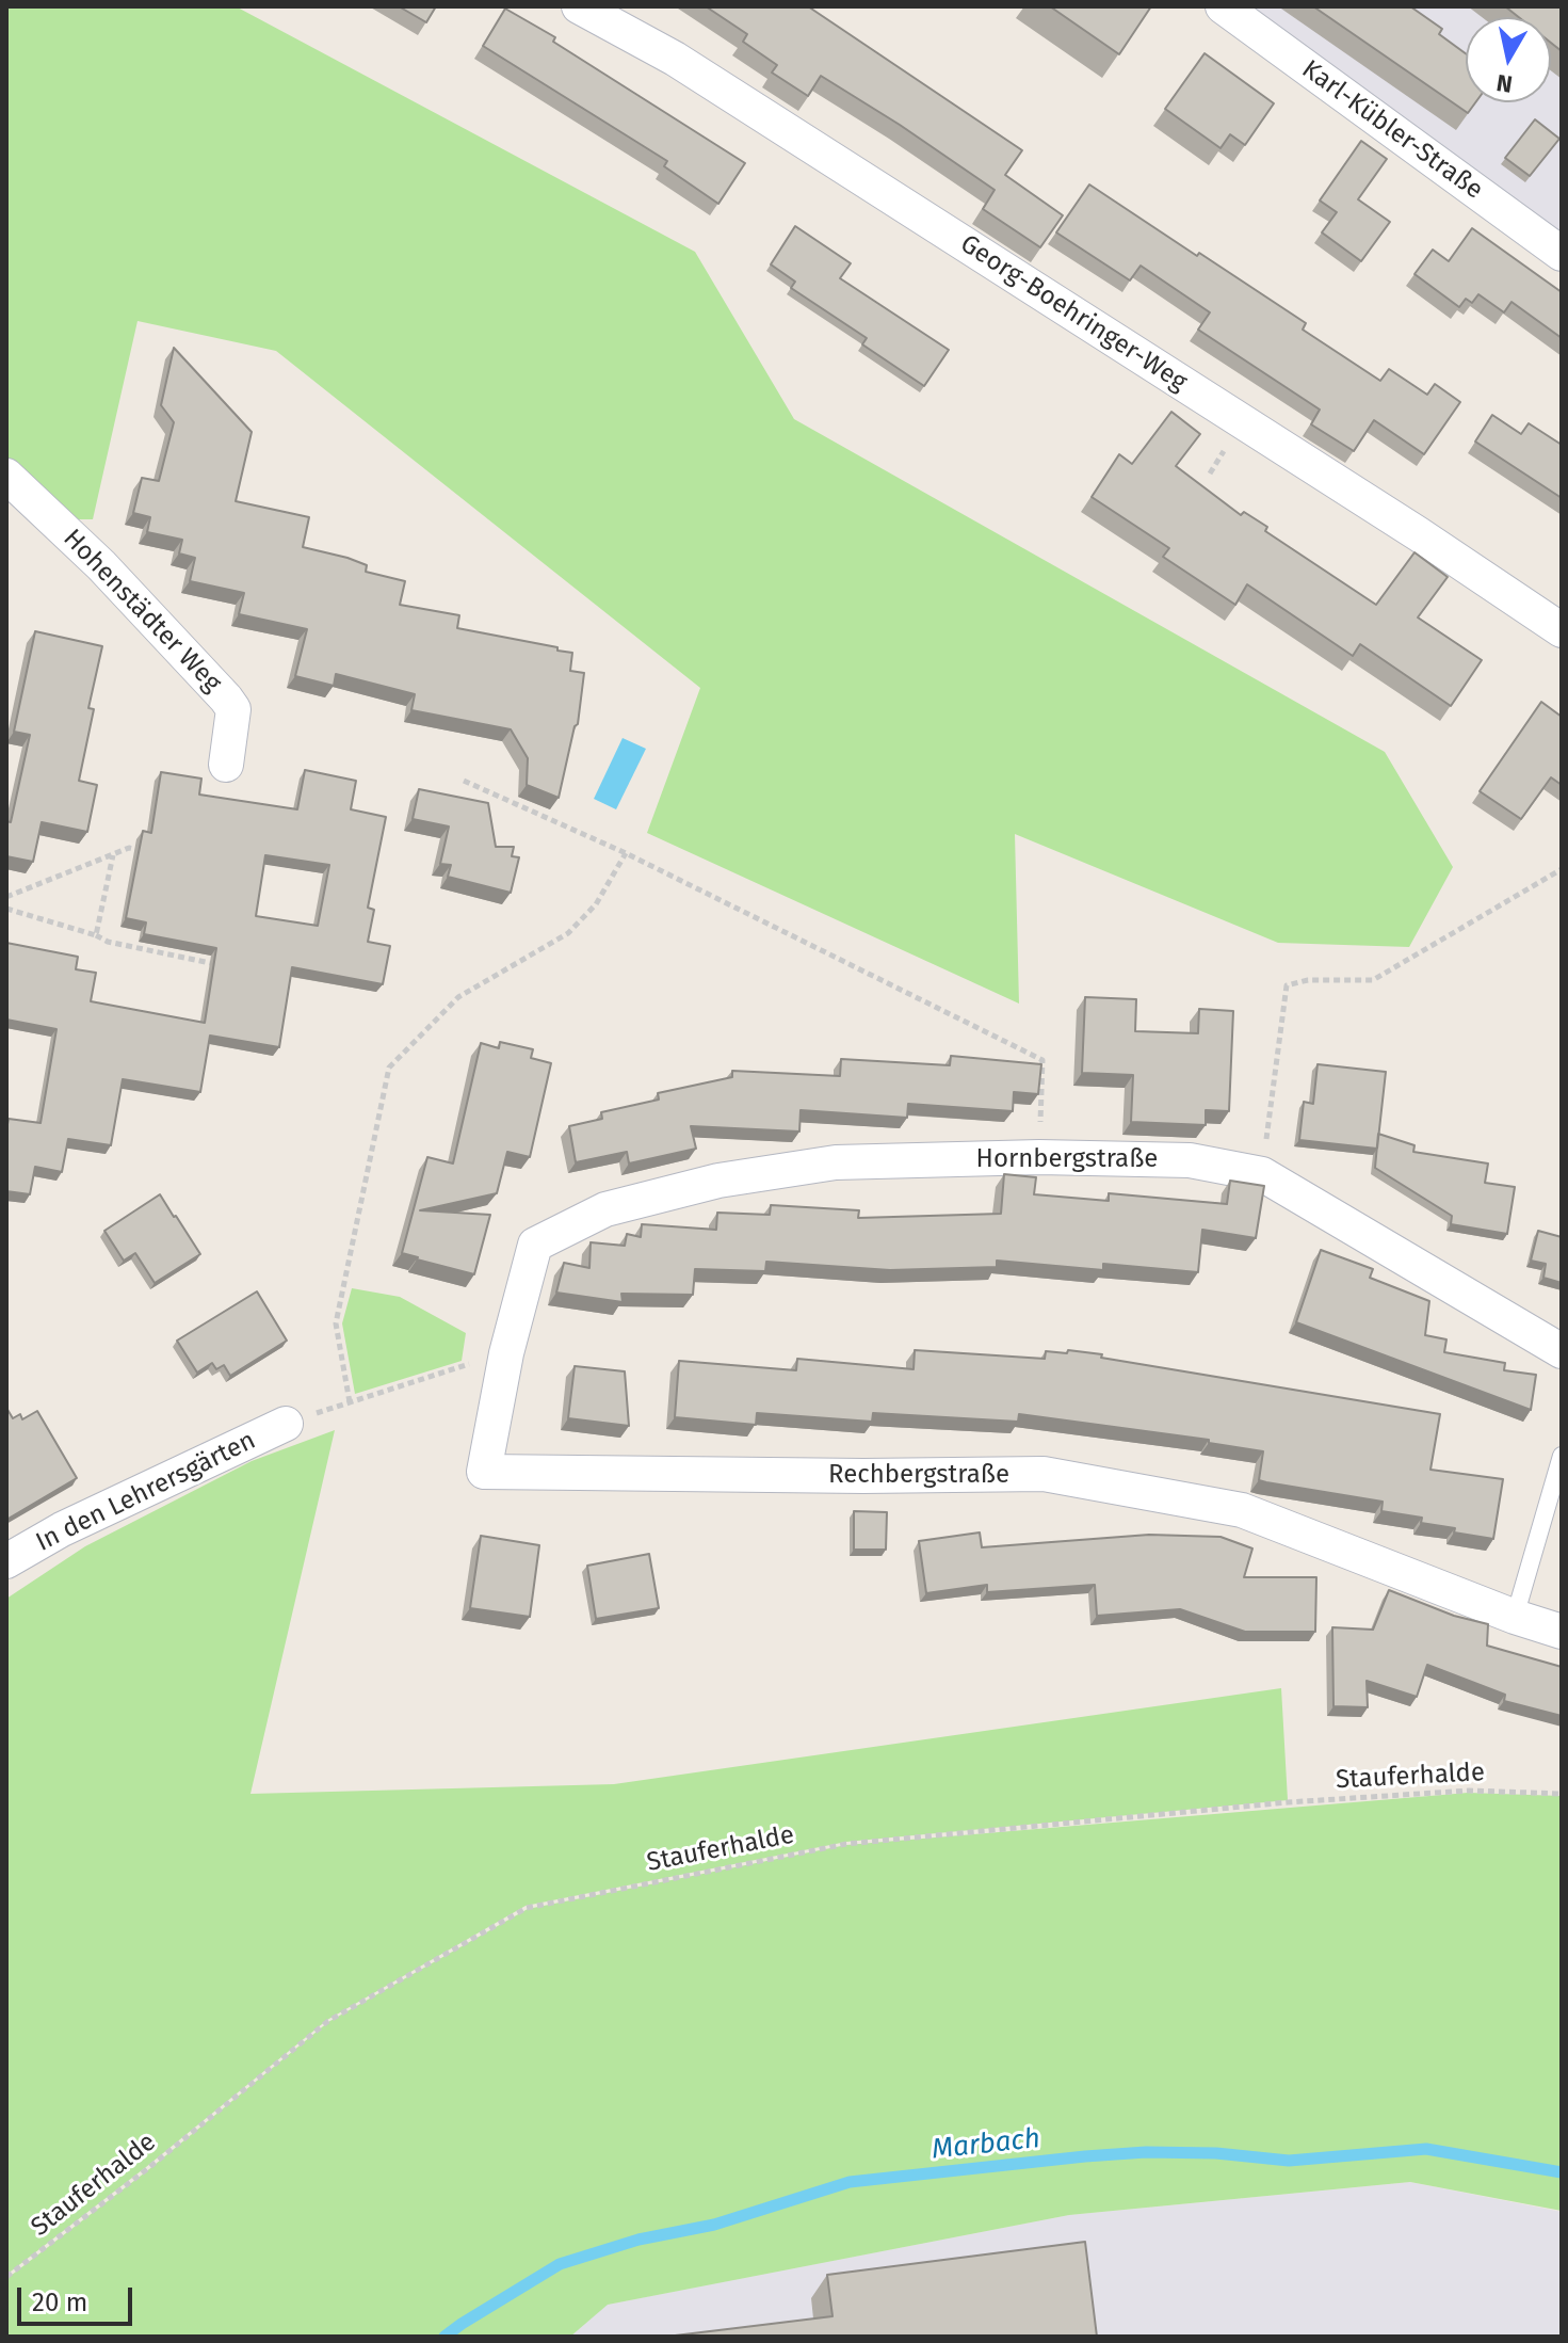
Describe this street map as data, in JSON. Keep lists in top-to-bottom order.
{
  "streets": {
    "street": [
      "Karl-Kübler-Straße",
      "Georg-Boehringer-Weg",
      "Hohenstädter Weg",
      "Hornbergstraße",
      "Rechbergstraße",
      "In den Lehrersgärten"
    ],
    "path": ["Stauferhalde"]
  },
  "crossings": [
    ["Hornbergstraße", "Rechbergstraße"]
  ],
  "water": ["Marbach"],
  "scale_bar": "20 m",
  "north": "bottom"
}
